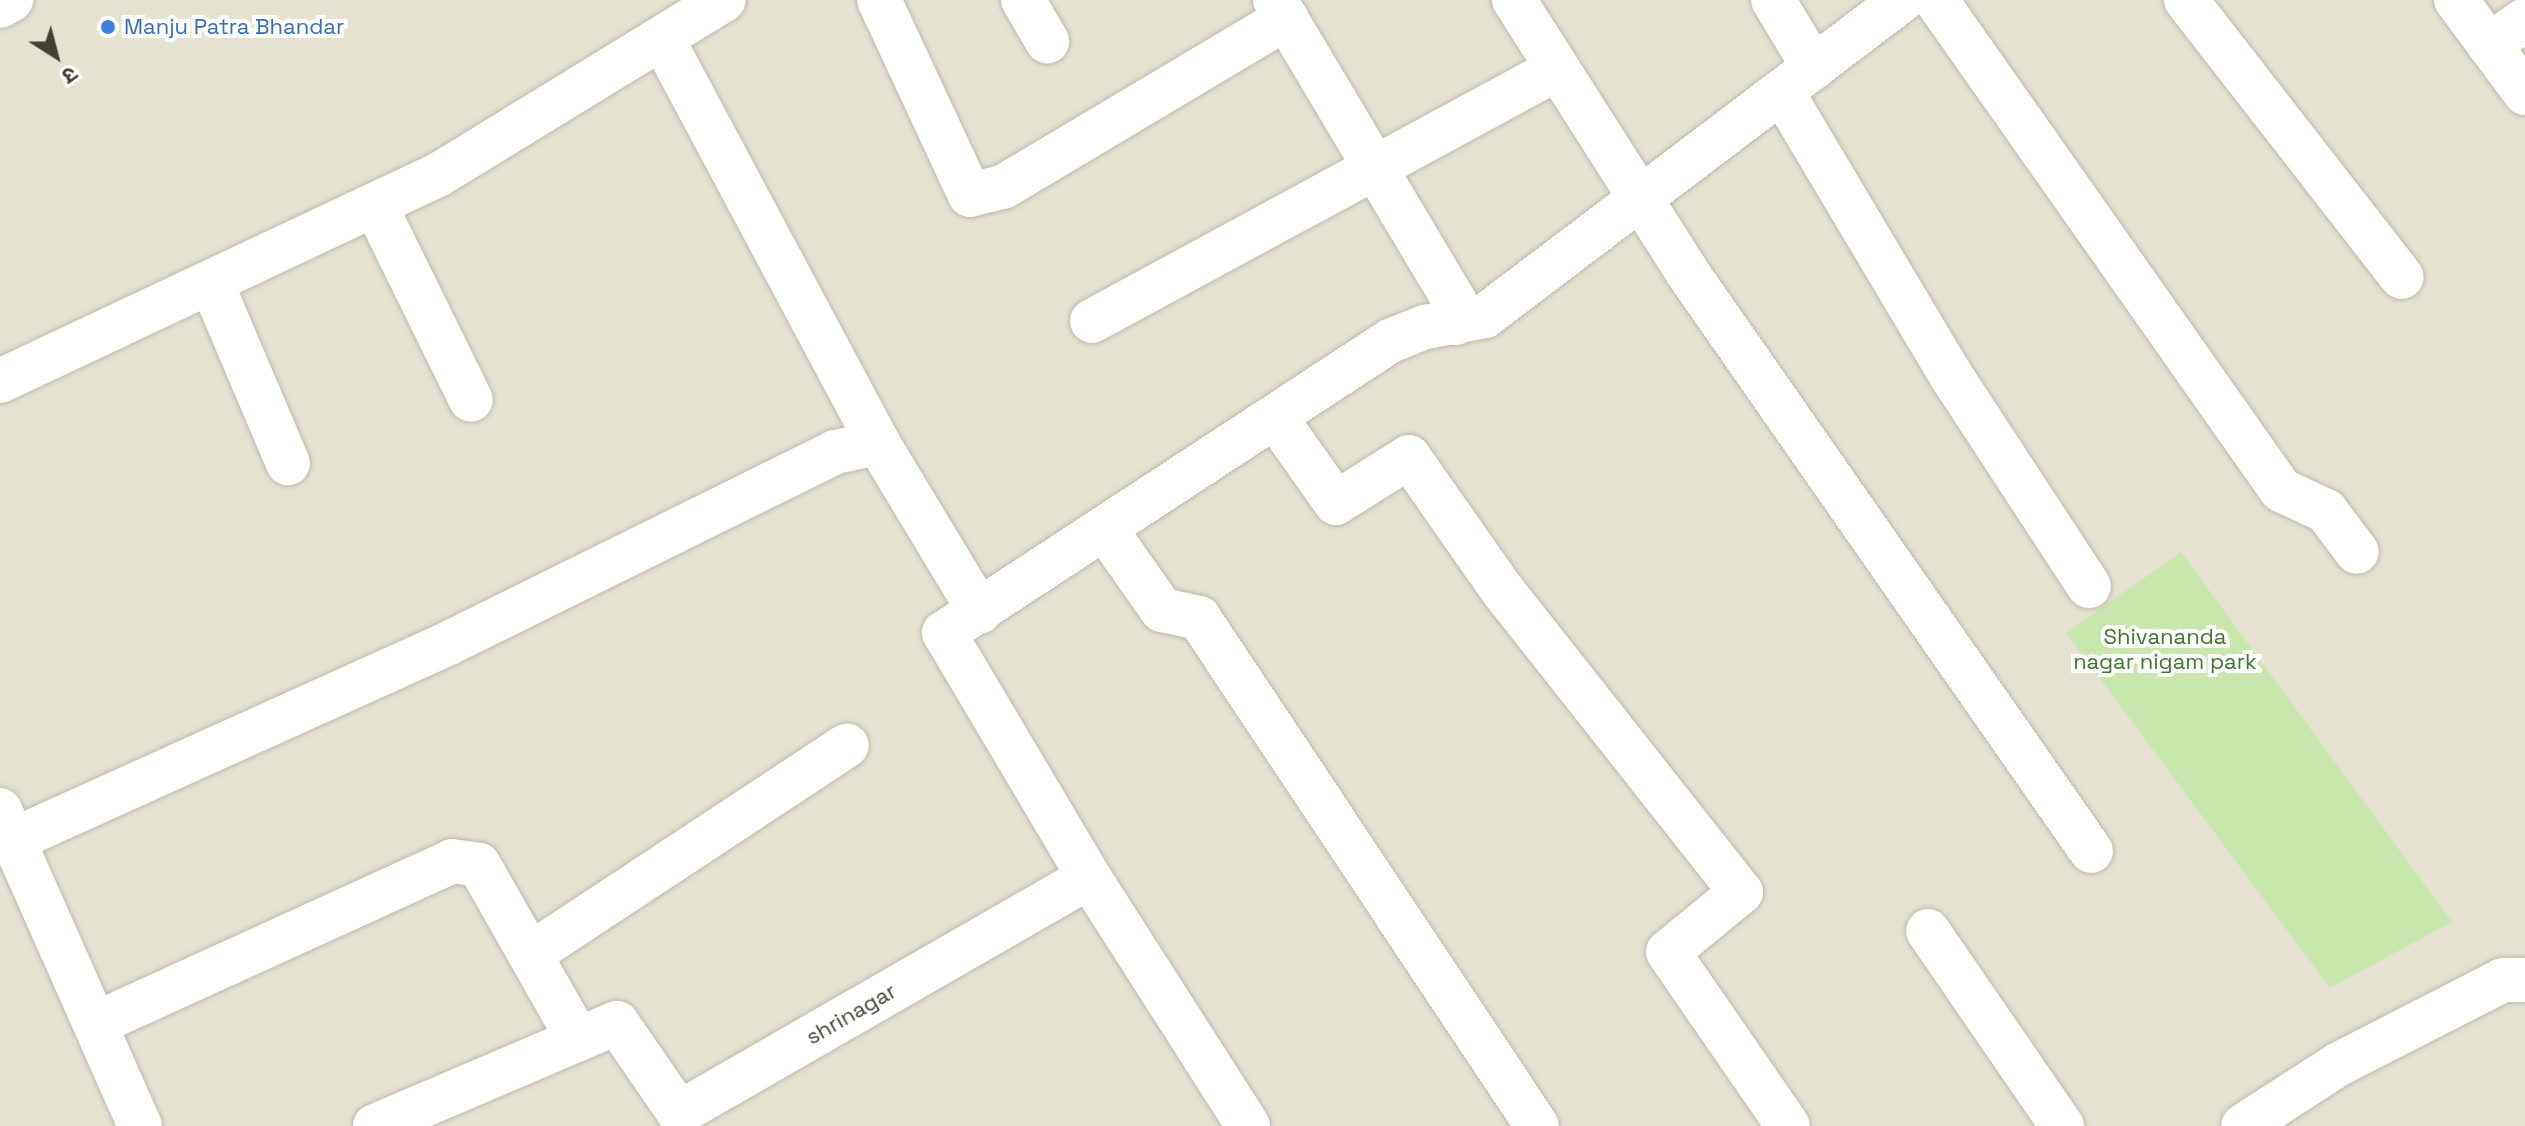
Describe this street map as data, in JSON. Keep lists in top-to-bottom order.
{
  "streets": {
    "street": ["shrinagar"]
  },
  "parks": ["Shivananda nagar nigam park"],
  "places": ["Manju Patra Bhandar"],
  "north": "bottom right"
}
